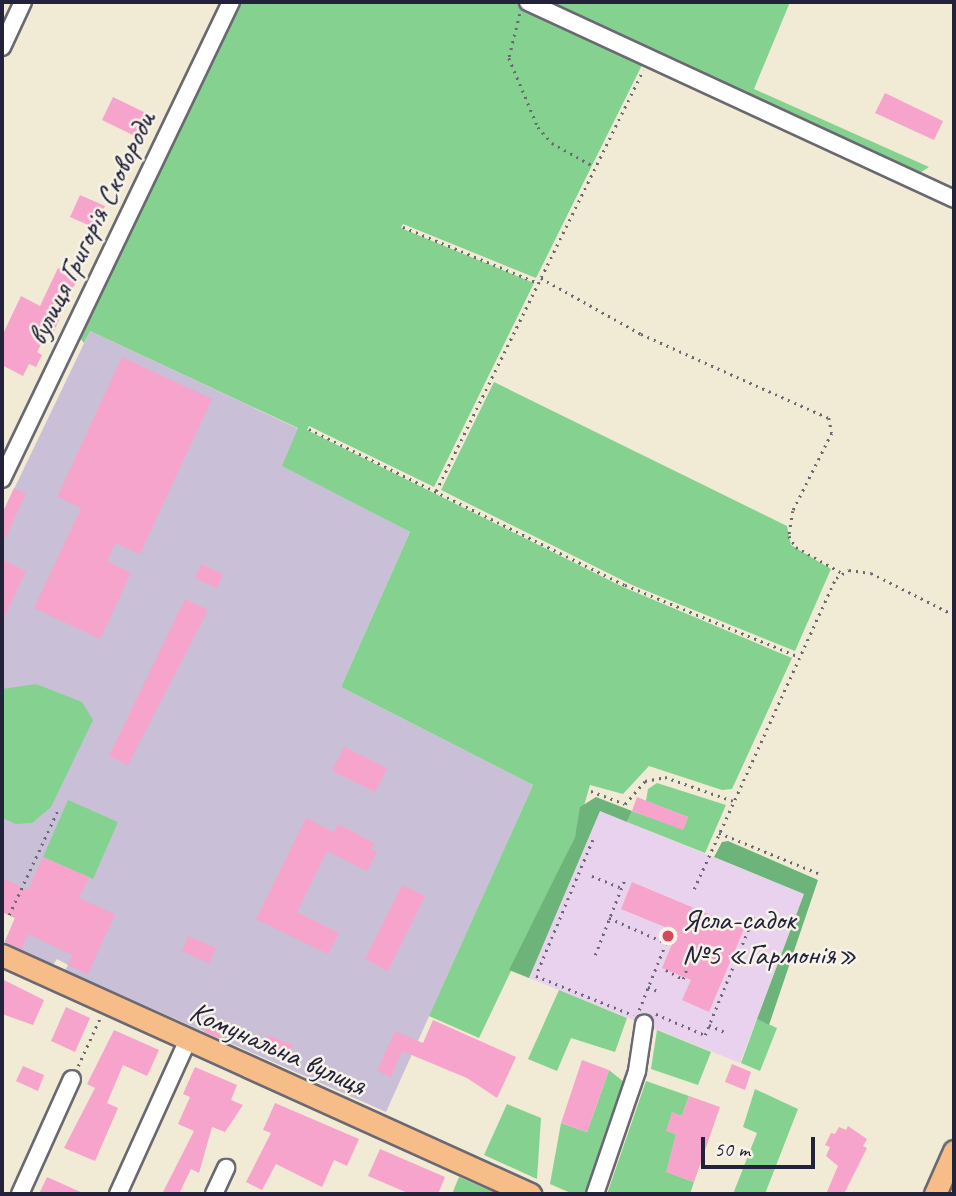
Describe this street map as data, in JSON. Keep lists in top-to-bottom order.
{
  "streets": {
    "main road": ["Комунальна вулиця"],
    "street": ["вулиця Григорія Сковороди"]
  },
  "places": ["Ясла-садок №5 «Гармонія»"],
  "scale_bar": "50 m"
}
